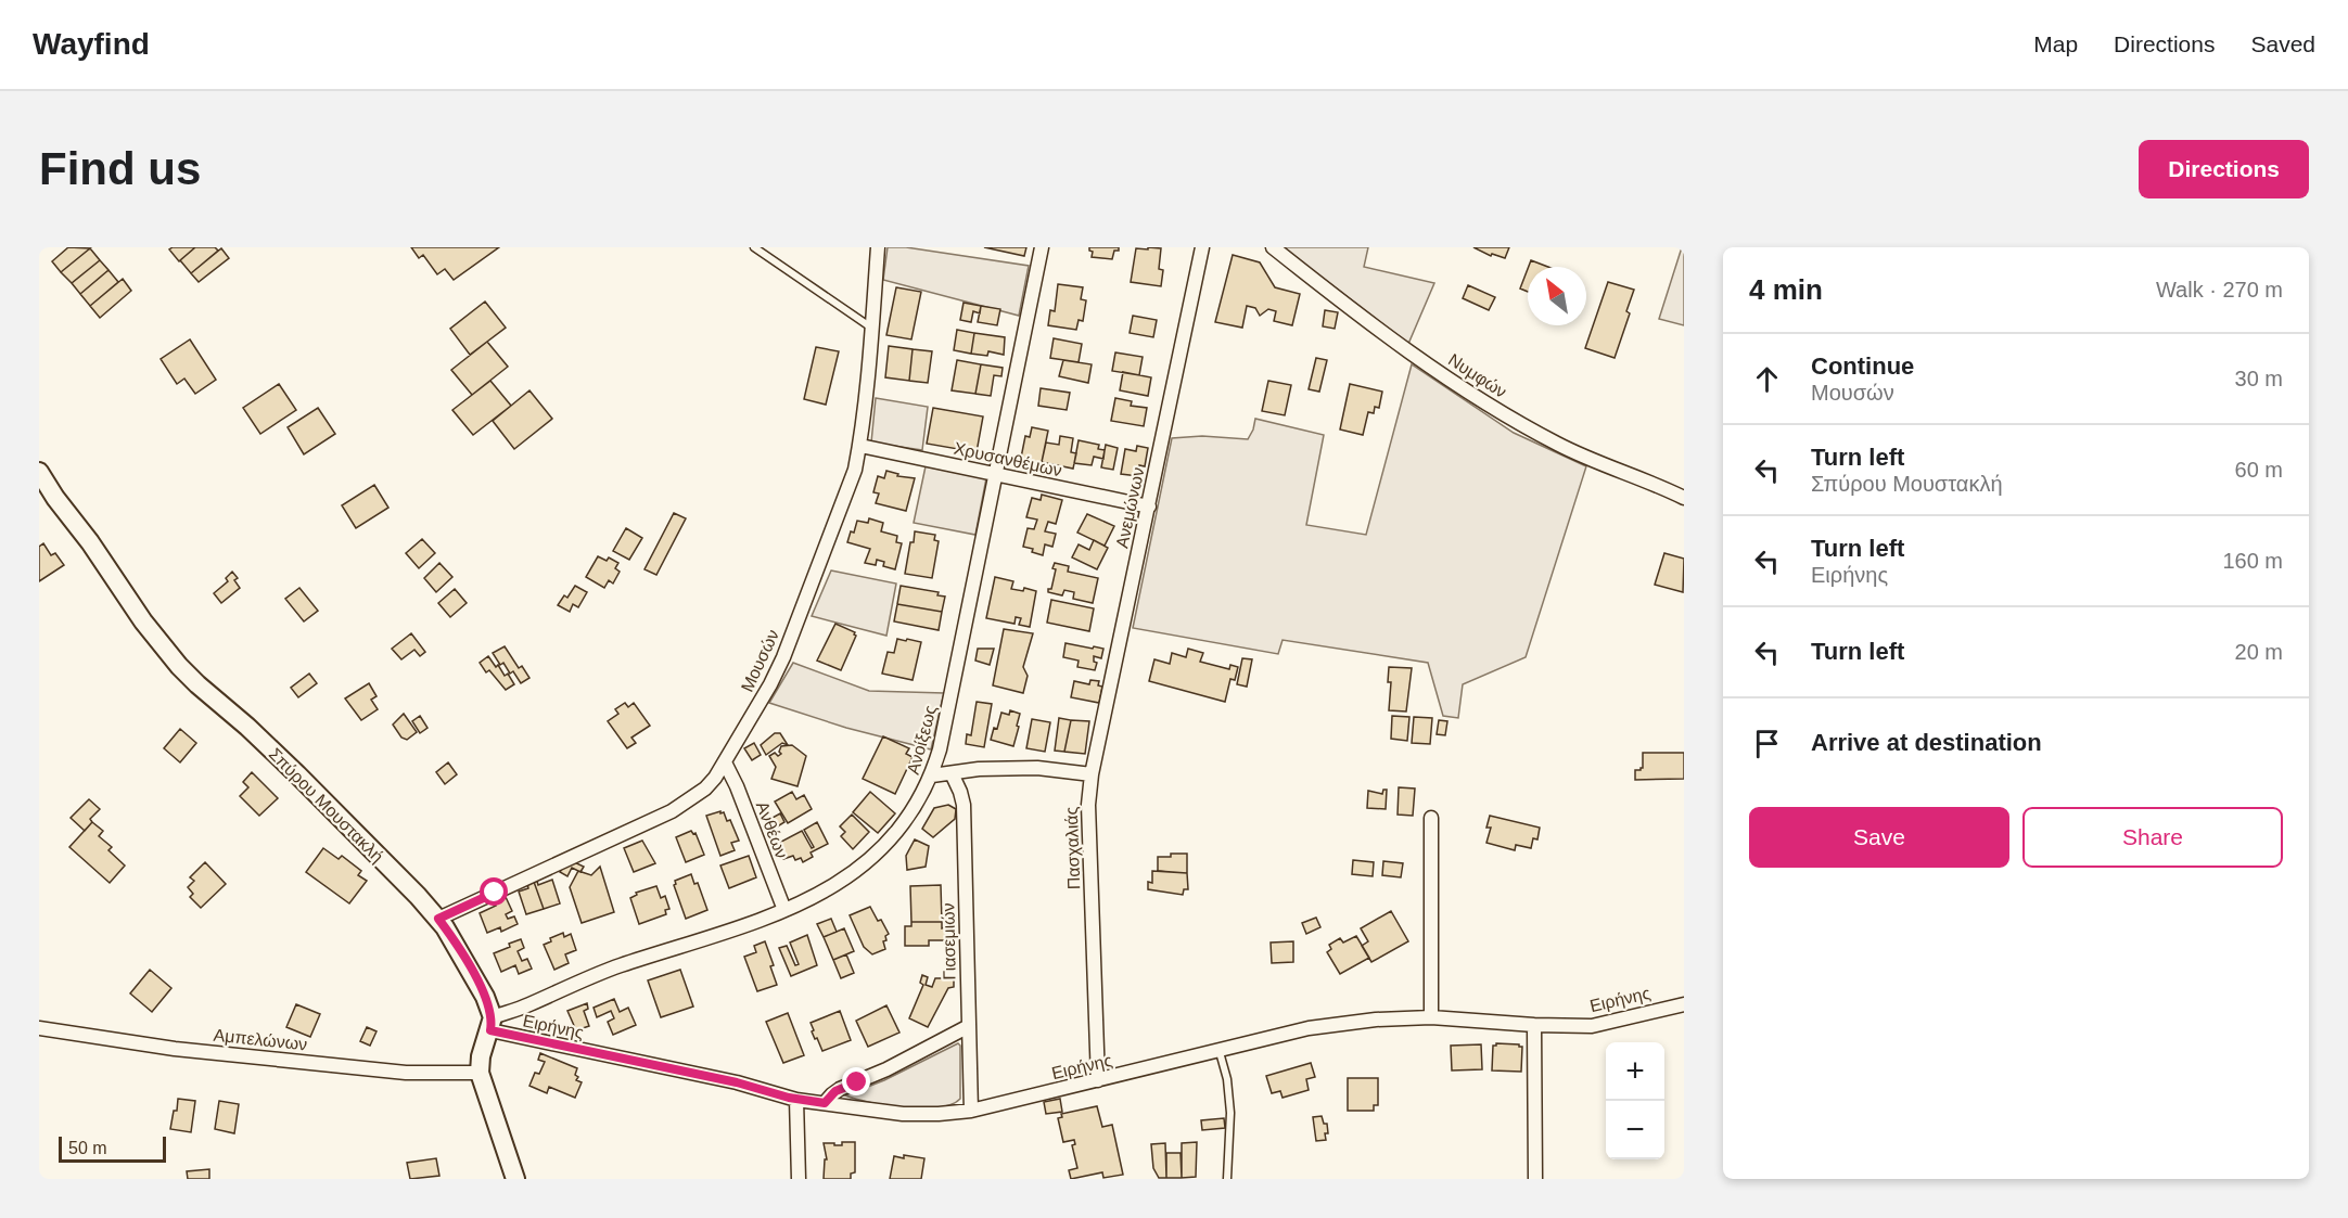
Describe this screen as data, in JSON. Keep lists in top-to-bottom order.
{
  "streets": {
    "street": [
      "Νυμφών",
      "Χρυσανθέμων",
      "Ανεμώνων",
      "Μουσών",
      "Ανοίξεως",
      "Σπύρου Μουστακλή",
      "Ανθέων",
      "Πασχαλιάς",
      "Γιασεμιών",
      "Ειρήνης",
      "Αμπελώνων"
    ]
  },
  "crossings": [
    ["Χρυσανθέμων", "Ανεμώνων"],
    ["Χρυσανθέμων", "Μουσών"],
    ["Χρυσανθέμων", "Ανοίξεως"],
    ["Ανεμώνων", "Πασχαλιάς"],
    ["Μουσών", "Σπύρου Μουστακλή"],
    ["Μουσών", "Ανθέων"],
    ["Ανοίξεως", "Σπύρου Μουστακλή"],
    ["Ανοίξεως", "Ανθέων"],
    ["Ανοίξεως", "Ειρήνης"],
    ["Σπύρου Μουστακλή", "Ειρήνης"],
    ["Πασχαλιάς", "Ειρήνης"],
    ["Γιασεμιών", "Ειρήνης"]
  ],
  "scale_bar": "50 m",
  "north": "top left",
  "page": {
    "header": "Wayfind",
    "nav": ["Map", "Directions", "Saved"],
    "buttons": [
      "Directions",
      ["Save", "Share"]
    ],
    "title": "Find us",
    "heading": ["4 min", "Walk · 270 m"],
    "list": [
      ["Continue", "Μουσών", "30 m"],
      ["Turn left", "Σπύρου Μουστακλή", "60 m"],
      ["Turn left", "Ειρήνης", "160 m"],
      ["Turn left", "20 m"],
      "Arrive at destination"
    ],
    "map_buttons": ["+", "−"],
    "scale": "50 m"
  }
}
